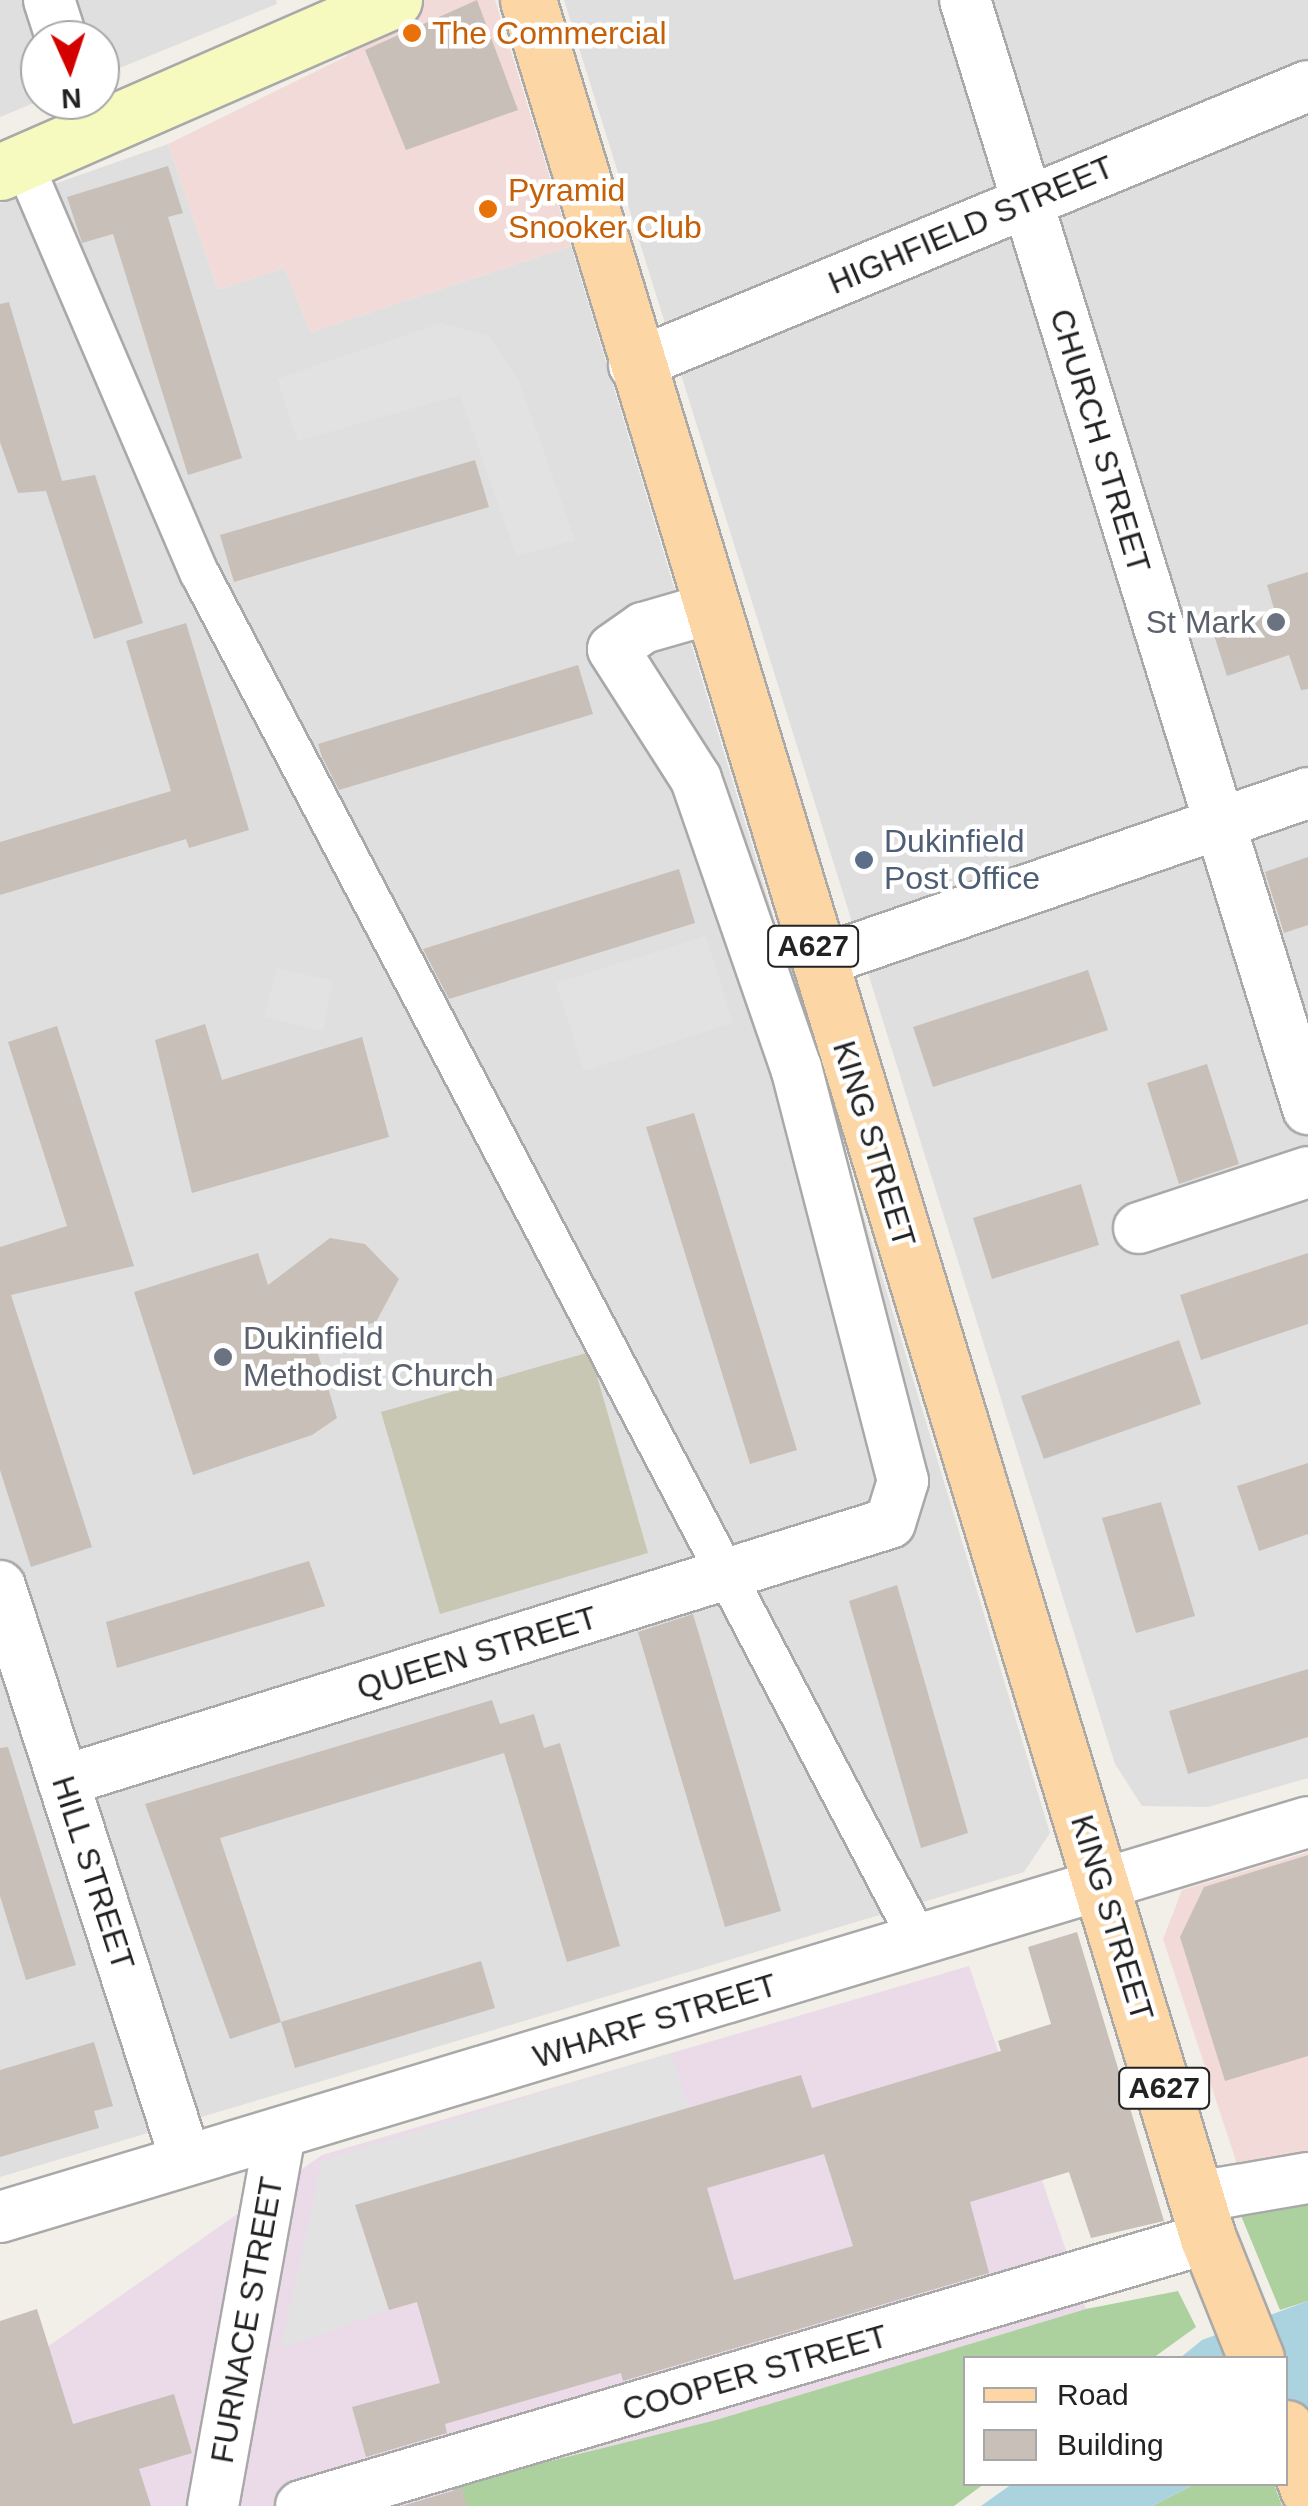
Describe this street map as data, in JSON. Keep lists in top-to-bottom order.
{
  "streets": {
    "main road": ["A627", "KING STREET"],
    "street": [
      "HIGHFIELD STREET",
      "CHURCH STREET",
      "QUEEN STREET",
      "HILL STREET",
      "WHARF STREET",
      "FURNACE STREET",
      "COOPER STREET"
    ]
  },
  "crossings": [
    ["HIGHFIELD STREET", "CHURCH STREET"],
    ["HIGHFIELD STREET", "KING STREET"],
    ["A627", "KING STREET"],
    ["A627", "COOPER STREET"],
    ["KING STREET", "QUEEN STREET"],
    ["KING STREET", "WHARF STREET"],
    ["KING STREET", "COOPER STREET"],
    ["QUEEN STREET", "HILL STREET"],
    ["HILL STREET", "WHARF STREET"],
    ["WHARF STREET", "FURNACE STREET"]
  ],
  "places": [
    "The Commercial",
    "Pyramid Snooker Club",
    "St Mark",
    "Dukinfield Post Office",
    "Dukinfield Methodist Church"
  ],
  "legend": ["Road", "Building"],
  "north": "bottom"
}
